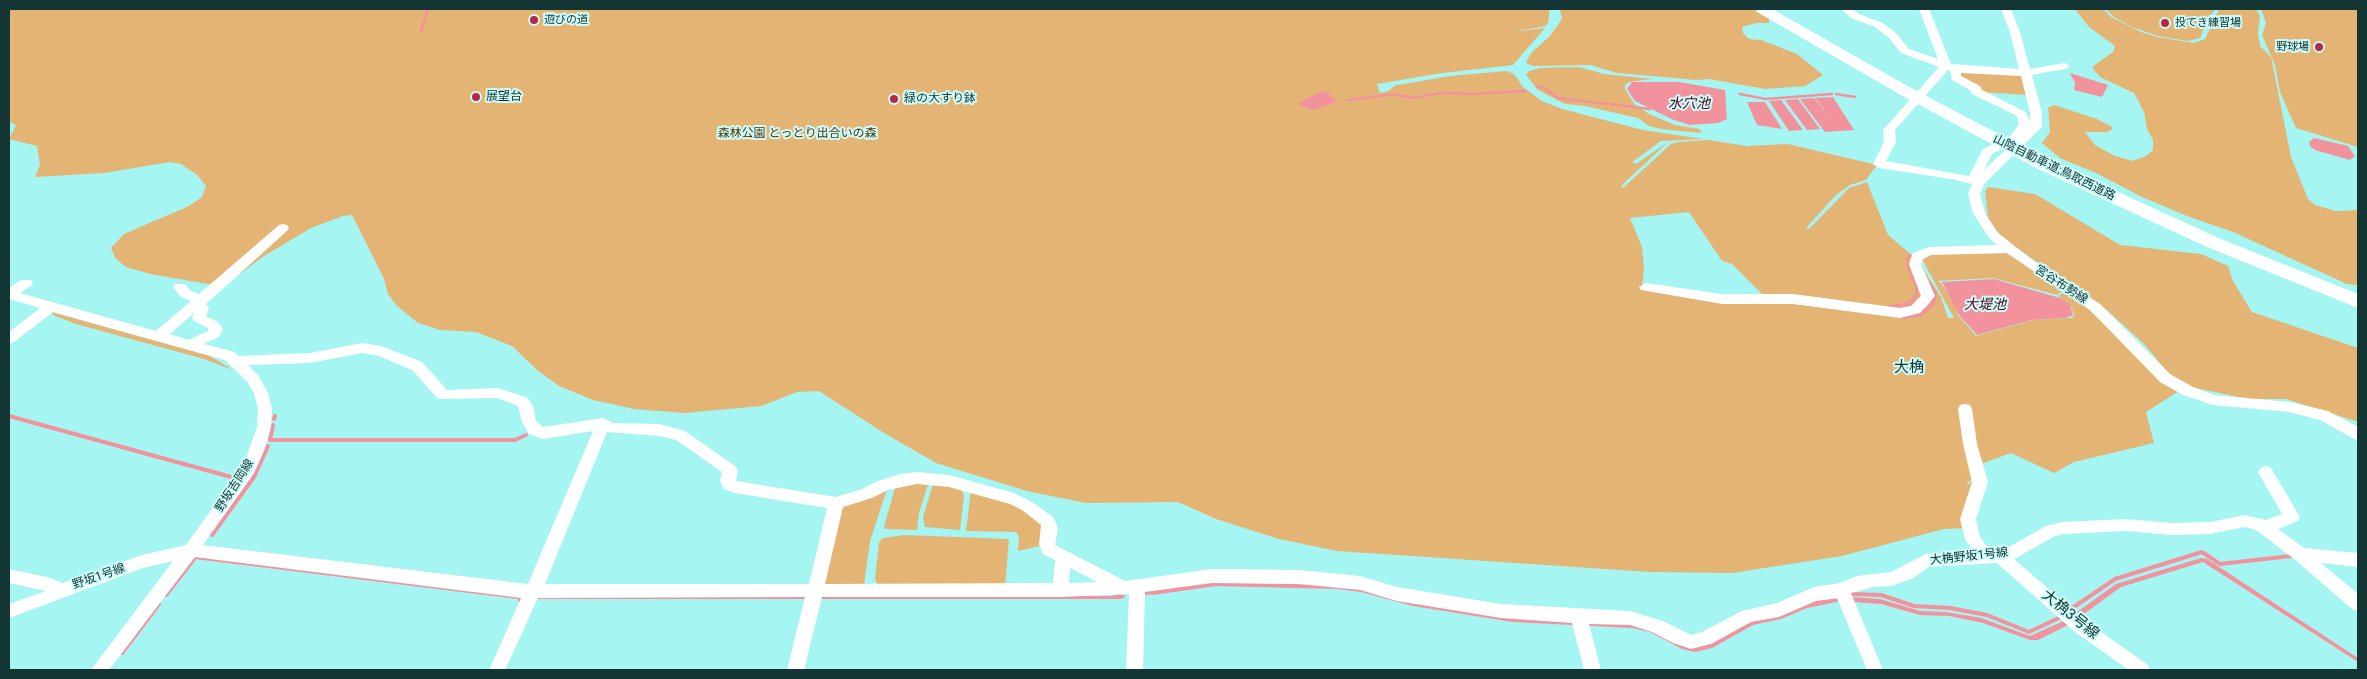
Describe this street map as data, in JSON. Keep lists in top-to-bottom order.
{
  "streets": {
    "highway": ["山陰自動車道;鳥取西道路"],
    "street": [
      "宮谷布勢線",
      "野坂吉岡線",
      "大桷野坂1号線",
      "野坂1号線",
      "大桷3号線"
    ]
  },
  "crossings": [
    ["野坂吉岡線", "大桷野坂1号線"],
    ["野坂吉岡線", "野坂1号線"],
    ["大桷野坂1号線", "野坂1号線"],
    ["大桷野坂1号線", "大桷3号線"]
  ],
  "districts": ["大桷"],
  "water": ["水穴池", "大堤池"],
  "parks": ["森林公園 とっとり出合いの森"],
  "places": [
    "遊びの道",
    "投てき練習場",
    "野球場",
    "展望台",
    "緑の大すり鉢"
  ]
}
